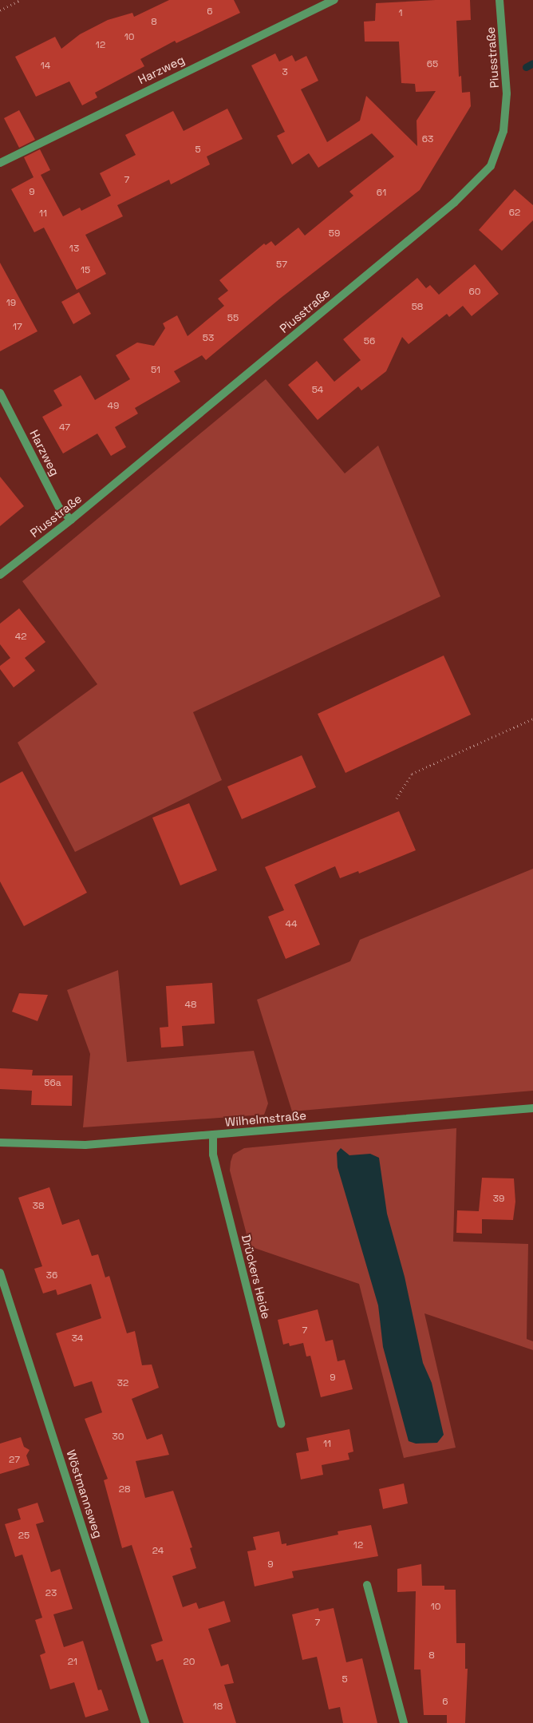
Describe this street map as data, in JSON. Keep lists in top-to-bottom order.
{
  "streets": {
    "street": [
      "Piusstraße",
      "Harzweg",
      "Wilhelmstraße",
      "Drückers Heide",
      "Wöstmannsweg"
    ]
  },
  "crossings": [
    ["Piusstraße", "Harzweg"],
    ["Wilhelmstraße", "Drückers Heide"]
  ],
  "house_numbers": [
    "6",
    "1",
    "8",
    "10",
    "12",
    "65",
    "14",
    "3",
    "63",
    "5",
    "7",
    "9",
    "61",
    "62",
    "11",
    "59",
    "13",
    "57",
    "15",
    "60",
    "19",
    "58",
    "55",
    "17",
    "53",
    "56",
    "51",
    "54",
    "49",
    "47",
    "42",
    "44",
    "48",
    "56a",
    "39",
    "38",
    "36",
    "7",
    "34",
    "9",
    "32",
    "30",
    "11",
    "27",
    "28",
    "25",
    "12",
    "24",
    "9",
    "23",
    "10",
    "7",
    "8",
    "21",
    "20",
    "5",
    "6",
    "18"
  ]
}
